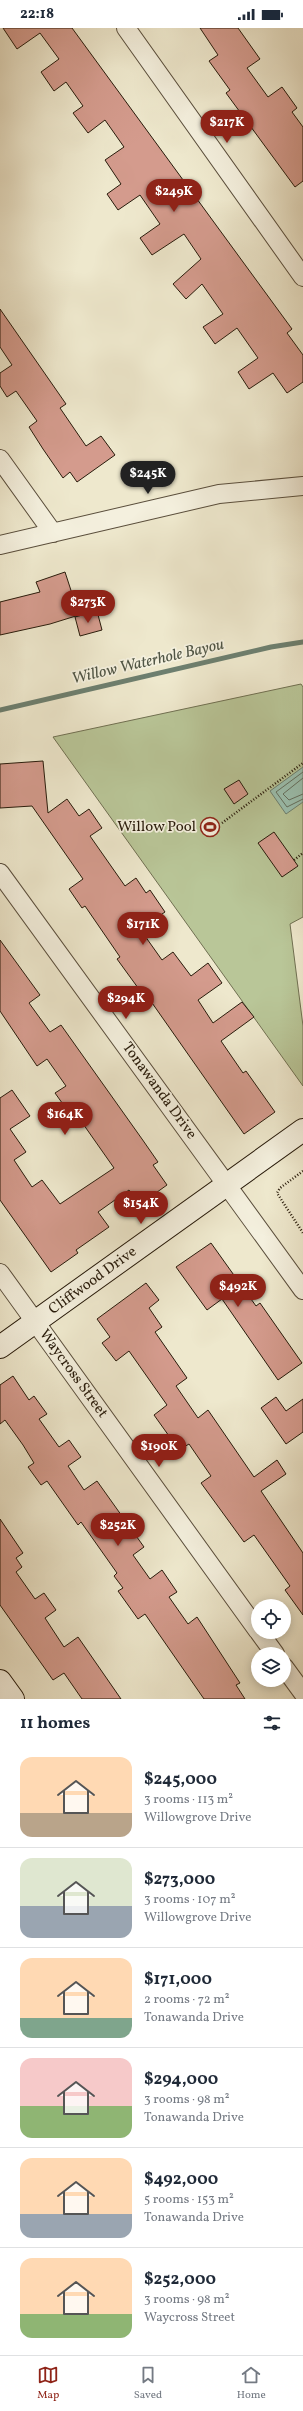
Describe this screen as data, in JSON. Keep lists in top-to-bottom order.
{
  "streets": {
    "street": ["Tonawanda Drive", "Cliffwood Drive", "Waycross Street"]
  },
  "crossings": [
    ["Tonawanda Drive", "Cliffwood Drive"],
    ["Cliffwood Drive", "Waycross Street"]
  ],
  "water": ["Willow Waterhole Bayou"],
  "places": {
    "sports": ["Willow Pool"]
  },
  "page": {
    "status": "22:18",
    "price": [
      "$217K",
      "$249K",
      "$245K",
      "$273K",
      "$171K",
      "$294K",
      "$164K",
      "$154K",
      "$492K",
      "$190K",
      "$252K"
    ],
    "heading": "11 homes",
    "list": [
      {
        "name": "$245,000",
        "note": "3 rooms · 113 m² · Willowgrove Drive"
      },
      {
        "name": "$273,000",
        "note": "3 rooms · 107 m² · Willowgrove Drive"
      },
      {
        "name": "$171,000",
        "note": "2 rooms · 72 m² · Tonawanda Drive"
      },
      {
        "name": "$294,000",
        "note": "3 rooms · 98 m² · Tonawanda Drive"
      },
      {
        "name": "$492,000",
        "note": "5 rooms · 153 m² · Tonawanda Drive"
      },
      {
        "name": "$252,000",
        "note": "3 rooms · 98 m² · Waycross Street"
      }
    ],
    "tabs": ["Map", "Saved", "Home"]
  }
}
